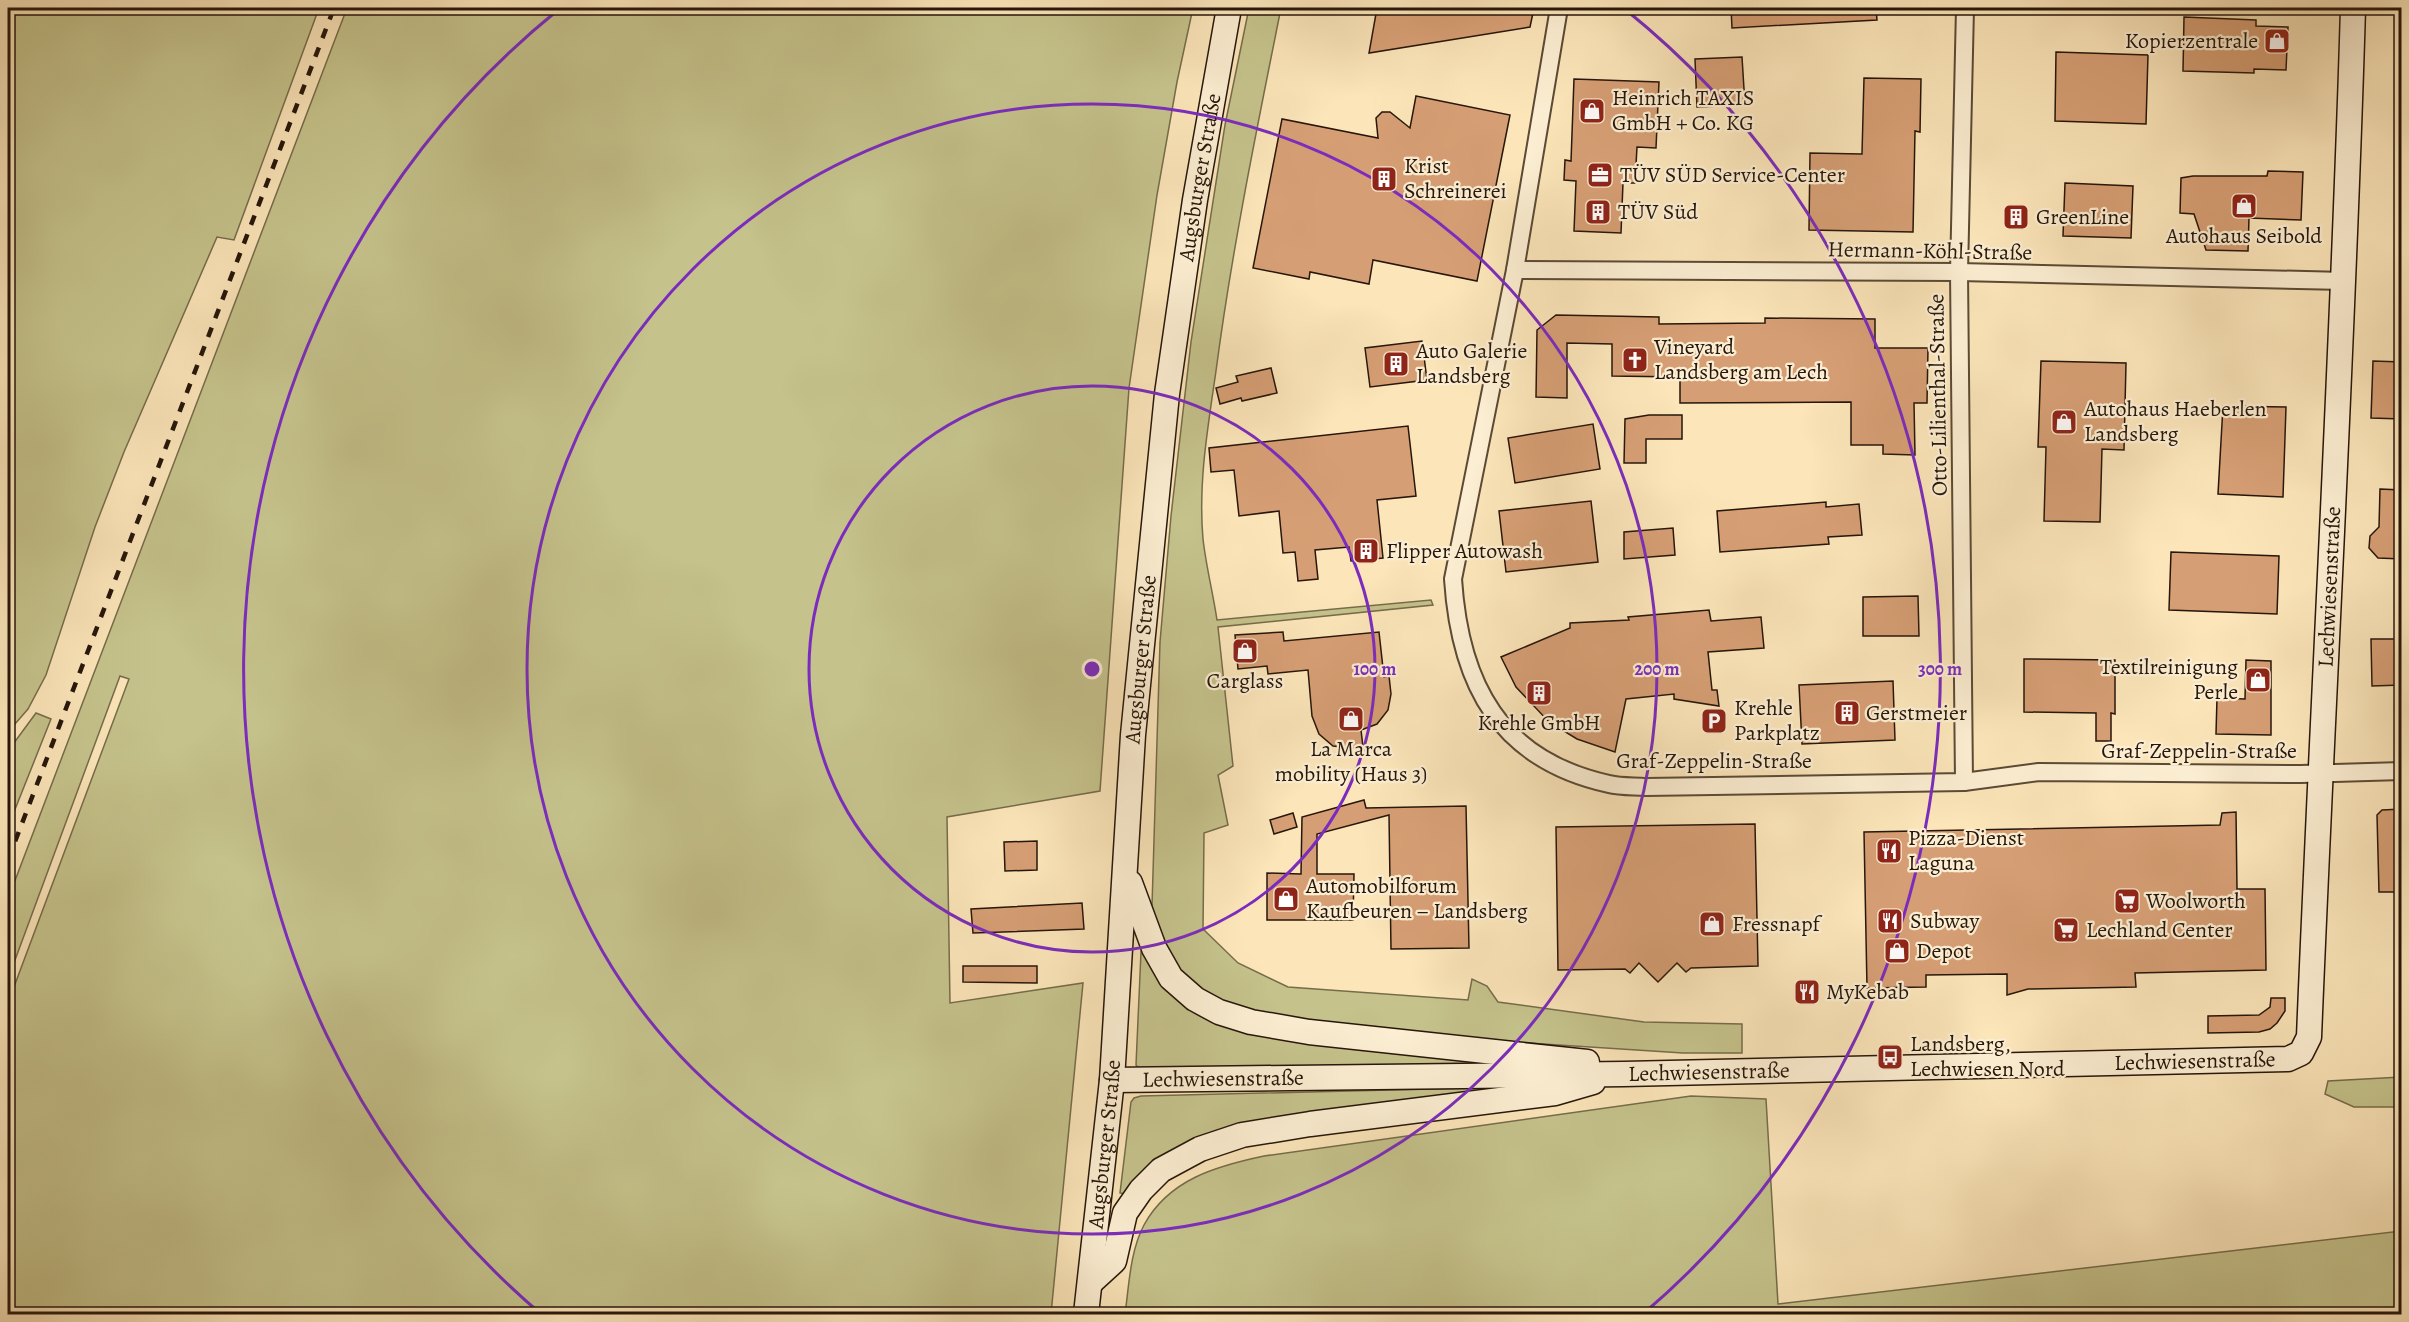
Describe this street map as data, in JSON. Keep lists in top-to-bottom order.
{
  "streets": {
    "main road": ["Augsburger Straße", "Lechwiesenstraße"],
    "street": ["Hermann-Köhl-Straße", "Otto-Lilienthal-Straße", "Graf-Zeppelin-Straße"]
  },
  "crossings": [
    ["Augsburger Straße", "Lechwiesenstraße"],
    ["Hermann-Köhl-Straße", "Otto-Lilienthal-Straße"],
    ["Hermann-Köhl-Straße", "Lechwiesenstraße"],
    ["Hermann-Köhl-Straße", "Graf-Zeppelin-Straße"],
    ["Otto-Lilienthal-Straße", "Graf-Zeppelin-Straße"],
    ["Lechwiesenstraße", "Graf-Zeppelin-Straße"]
  ],
  "places": {
    "shop": [
      "Kopierzentrale",
      "Heinrich TAXIS GmbH + Co. KG",
      "Autohaus Seibold",
      "Autohaus Haeberlen Landsberg",
      "Carglass",
      "Textilreinigung Perle",
      "La Marca mobility (Haus 3)",
      "Automobilforum Kaufbeuren – Landsberg",
      "Fressnapf",
      "Depot"
    ],
    "office": ["TÜV SÜD Service-Center"],
    "building": [
      "Krist Schreinerei",
      "TÜV Süd",
      "GreenLine",
      "Auto Galerie Landsberg",
      "Flipper Autowash",
      "Krehle GmbH",
      "Gerstmeier"
    ],
    "church": ["Vineyard Landsberg am Lech"],
    "parking": ["Krehle Parkplatz"],
    "restaurant": ["Pizza-Dienst Laguna", "Subway", "MyKebab"],
    "supermarket": ["Woolworth", "Lechland Center"],
    "bus stop": ["Landsberg, Lechwiesen Nord"]
  },
  "rings": ["100 m", "200 m", "300 m"]
}
